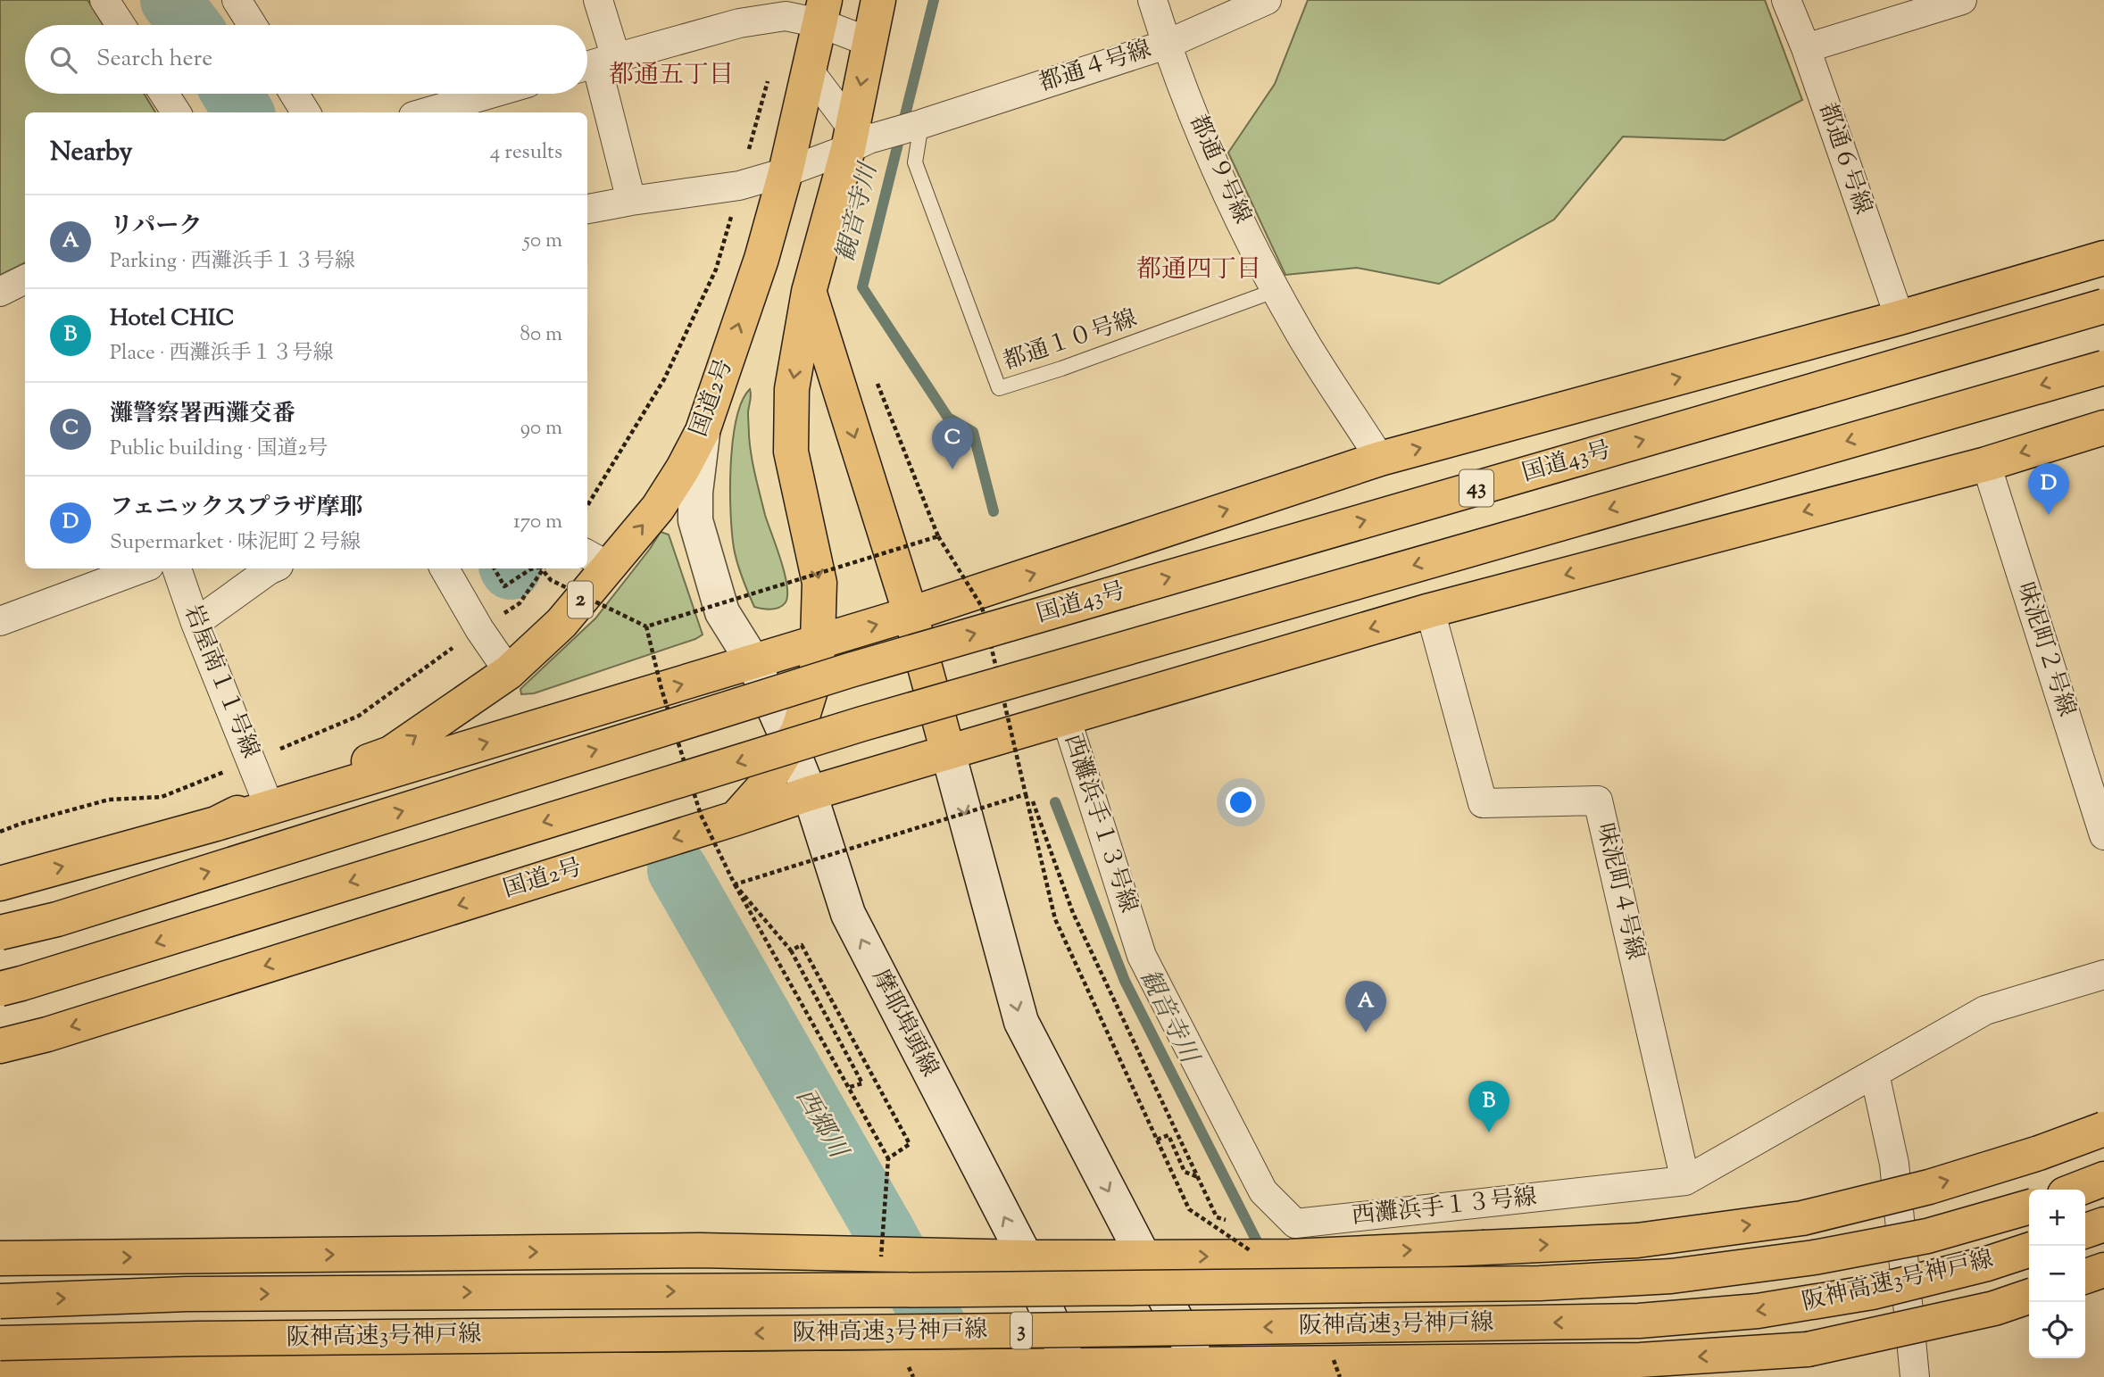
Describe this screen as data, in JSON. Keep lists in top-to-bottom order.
{
  "streets": {
    "highway": [
      "国道2号",
      "国道43号",
      "43",
      "2",
      "阪神高速3号神戸線",
      "3"
    ],
    "main road": ["摩耶埠頭線"],
    "street": [
      "都通４号線",
      "都通６号線",
      "都通９号線",
      "味泥町２号線",
      "岩屋南１１号線",
      "西灘浜手１３号線",
      "味泥町４号線"
    ],
    "lane": ["都通１０号線"]
  },
  "crossings": [
    ["都通４号線", "都通９号線"],
    ["都通４号線", "都通１０号線"],
    ["都通４号線", "国道2号"],
    ["都通６号線", "43"],
    ["都通９号線", "都通１０号線"],
    ["都通９号線", "43"],
    ["国道2号", "43"],
    ["国道2号", "味泥町２号線"],
    ["国道2号", "岩屋南１１号線"],
    ["国道2号", "西灘浜手１３号線"],
    ["国道2号", "味泥町４号線"],
    ["国道2号", "摩耶埠頭線"],
    ["西灘浜手１３号線", "味泥町４号線"]
  ],
  "districts": ["都通五丁目", "都通四丁目"],
  "water": ["観音寺川", "西郷川"],
  "page": {
    "search": "Search here",
    "heading": ["Nearby", "4 results"],
    "list": [
      {
        "mark": "A",
        "name": "リパーク",
        "note": "Parking · 西灘浜手１３号線",
        "value": "50 m"
      },
      {
        "mark": "B",
        "name": "Hotel CHIC",
        "note": "Place · 西灘浜手１３号線",
        "value": "80 m"
      },
      {
        "mark": "C",
        "name": "灘警察署西灘交番",
        "note": "Public building · 国道2号",
        "value": "90 m"
      },
      {
        "mark": "D",
        "name": "フェニックスプラザ摩耶",
        "note": "Supermarket · 味泥町２号線",
        "value": "170 m"
      }
    ],
    "pins": [
      "C",
      "D",
      "A",
      "B"
    ],
    "map_buttons": ["+", "−"]
  }
}
